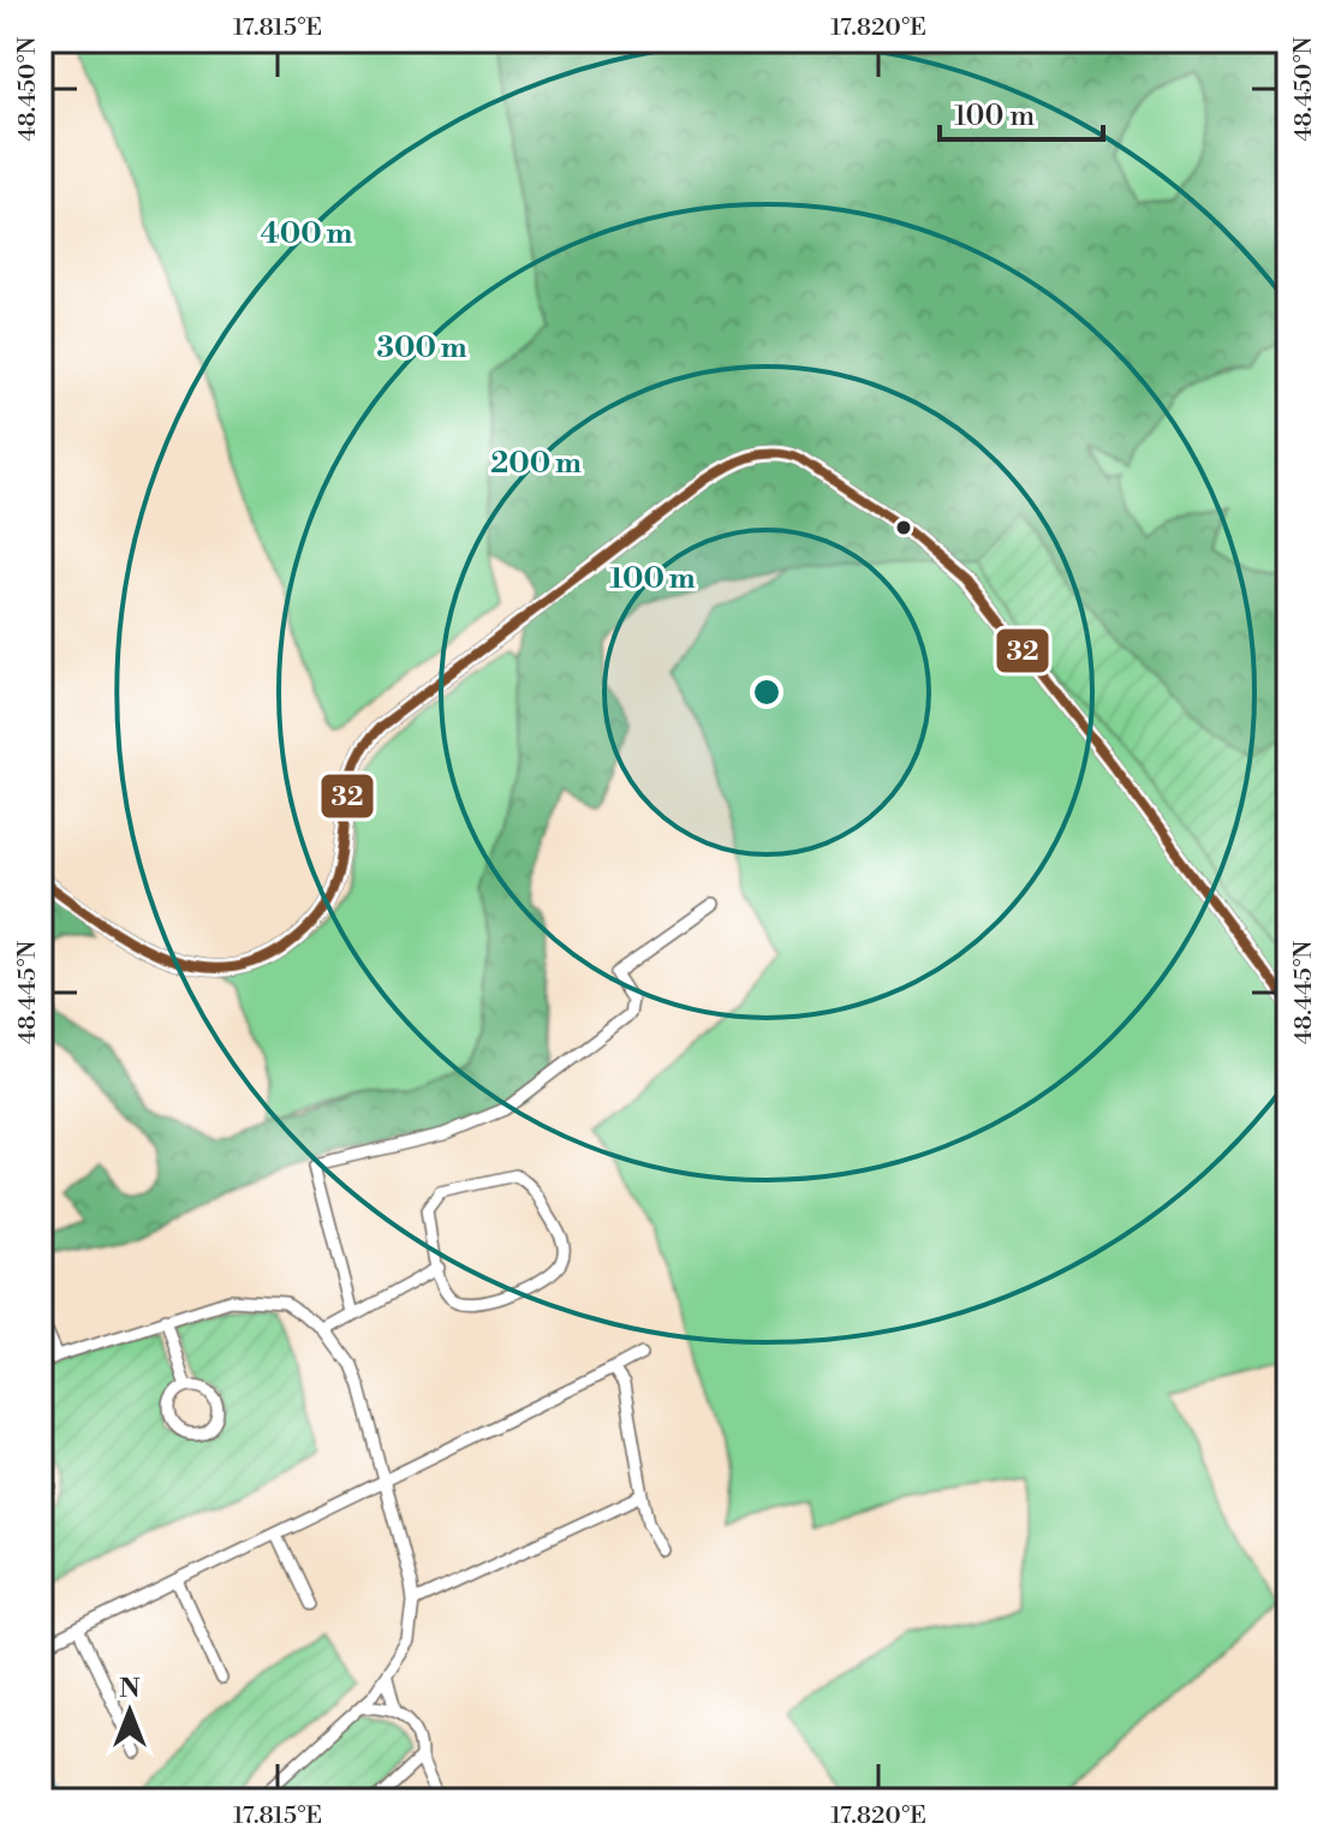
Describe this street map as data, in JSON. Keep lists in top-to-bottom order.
{
  "lines": ["transit line 32"],
  "scale_bar": "100 m",
  "north": "top",
  "coordinates": [
    "17.815°E",
    "17.820°E",
    "48.450°N",
    "48.445°N"
  ],
  "rings": [
    "400 m",
    "300 m",
    "200 m",
    "100 m"
  ]
}
